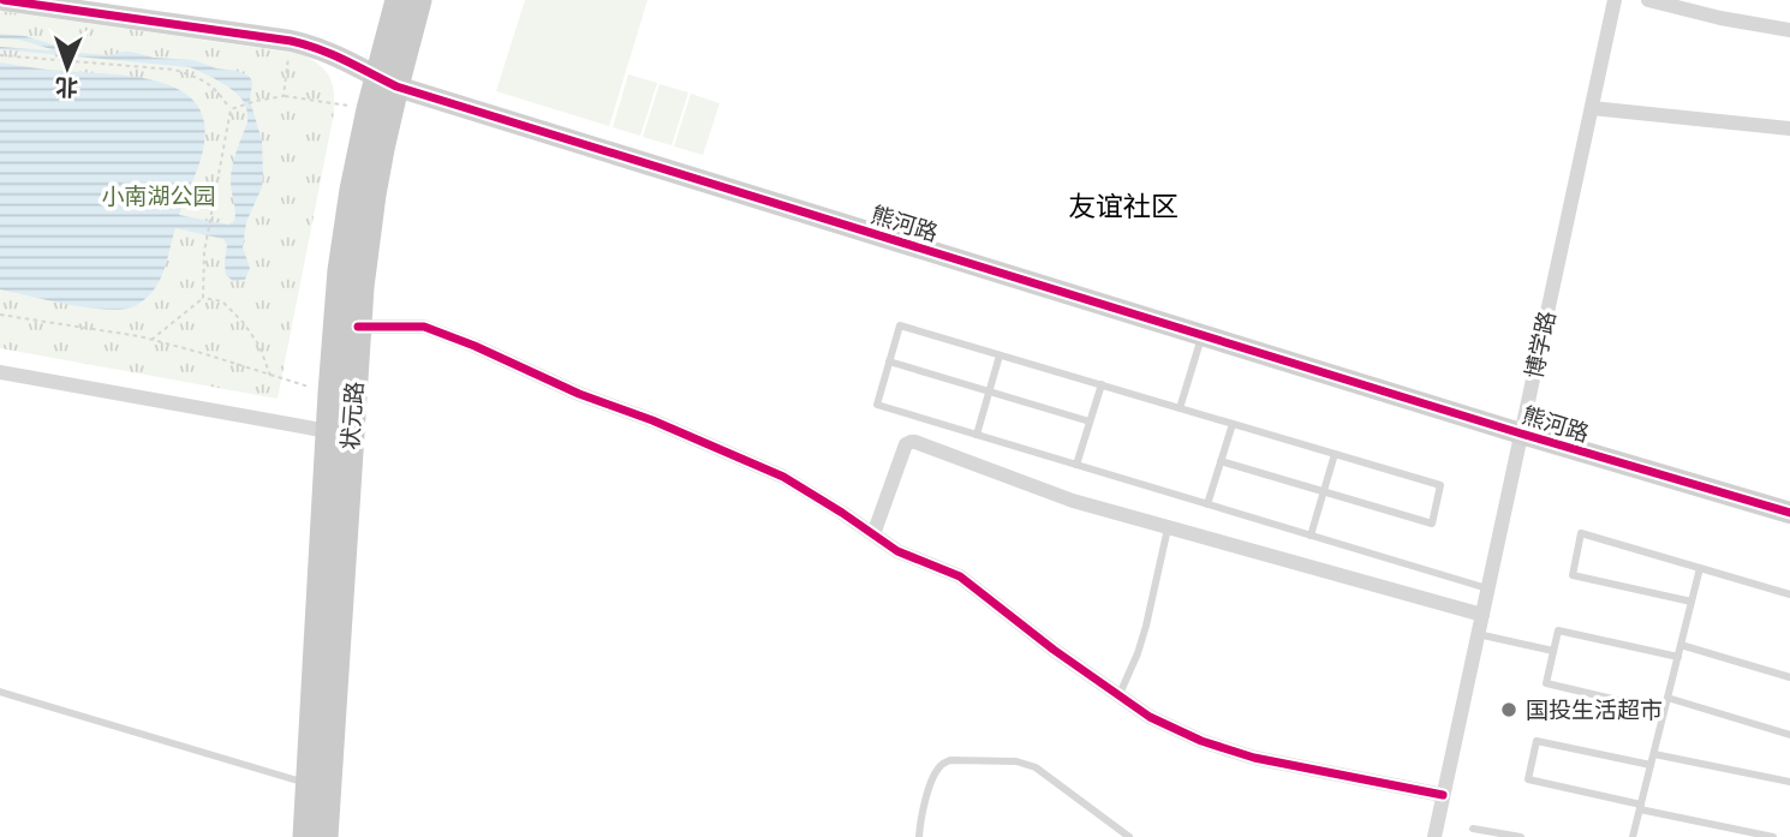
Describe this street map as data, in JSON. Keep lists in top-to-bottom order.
{
  "streets": {
    "main road": ["状元路"],
    "street": ["熊河路", "博学路"]
  },
  "crossings": [
    ["熊河路", "博学路"],
    ["熊河路", "状元路"]
  ],
  "districts": ["友谊社区"],
  "parks": ["小南湖公园"],
  "places": ["国投生活超市"],
  "north": "bottom"
}
